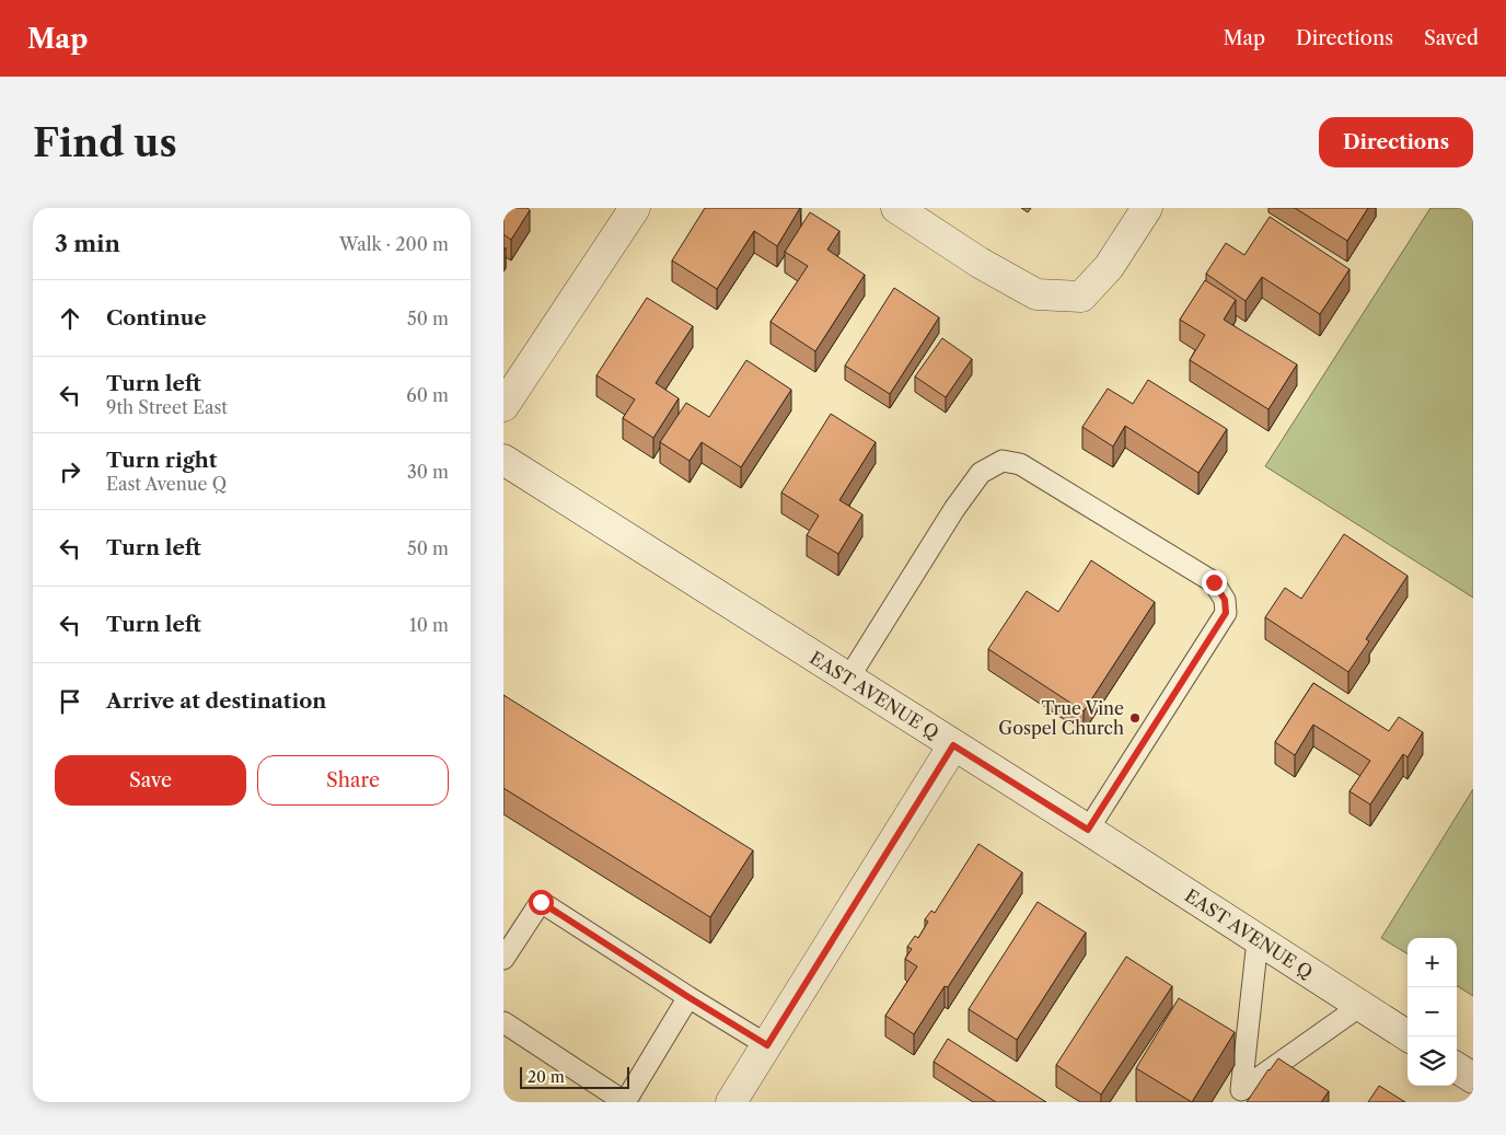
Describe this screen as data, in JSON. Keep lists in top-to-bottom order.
{
  "streets": {
    "main road": ["EAST AVENUE Q"]
  },
  "places": ["True Vine Gospel Church"],
  "scale_bar": "20 m",
  "page": {
    "header": "Map",
    "nav": ["Map", "Directions", "Saved"],
    "buttons": [
      "Directions",
      ["Save", "Share"]
    ],
    "title": "Find us",
    "heading": ["3 min", "Walk · 200 m"],
    "list": [
      ["Continue", "50 m"],
      ["Turn left", "9th Street East", "60 m"],
      ["Turn right", "East Avenue Q", "30 m"],
      ["Turn left", "50 m"],
      ["Turn left", "10 m"],
      "Arrive at destination"
    ],
    "map_buttons": ["+", "−"],
    "scale": "20 m"
  }
}
